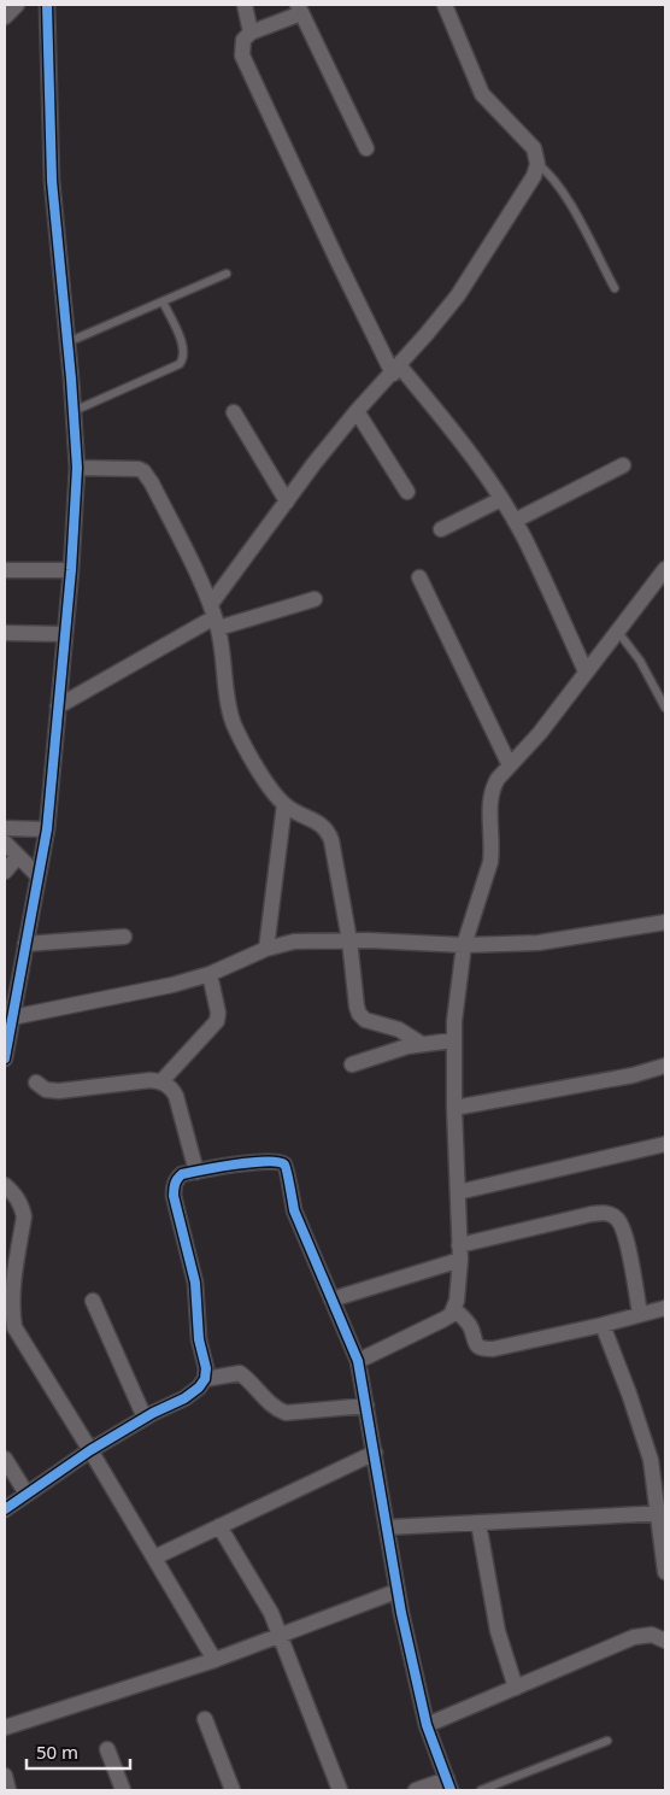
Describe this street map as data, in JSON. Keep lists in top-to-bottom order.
{
  "scale_bar": "50 m"
}
